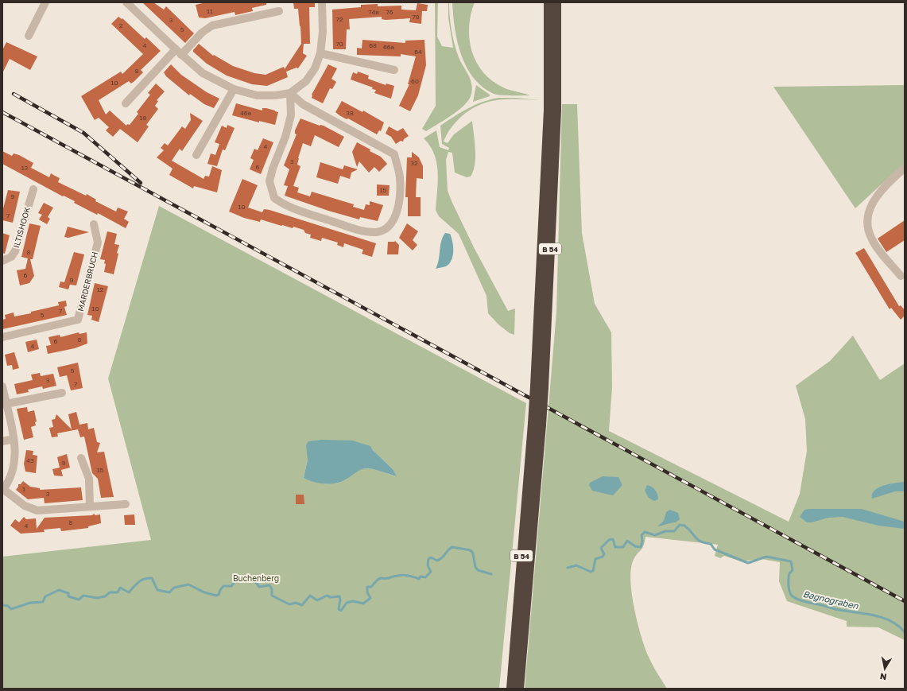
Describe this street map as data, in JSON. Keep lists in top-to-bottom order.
{
  "streets": {
    "highway": ["B 54"],
    "street": ["ILTISHOOK", "MARDERBRUCH"]
  },
  "water": ["Bagnograben"],
  "parks": ["Buchenberg"],
  "house_numbers": [
    "11",
    "74a",
    "76",
    "78",
    "72",
    "3",
    "2",
    "5",
    "70",
    "4",
    "68",
    "66a",
    "64",
    "8",
    "60",
    "10",
    "46a",
    "38",
    "18",
    "4",
    "3",
    "32",
    "6",
    "13",
    "15",
    "9",
    "10",
    "7",
    "8",
    "6",
    "9",
    "12",
    "10",
    "7",
    "5",
    "8",
    "6",
    "4",
    "5",
    "3",
    "7",
    "43",
    "9",
    "15",
    "1",
    "3",
    "8",
    "4"
  ],
  "north": "bottom"
}
